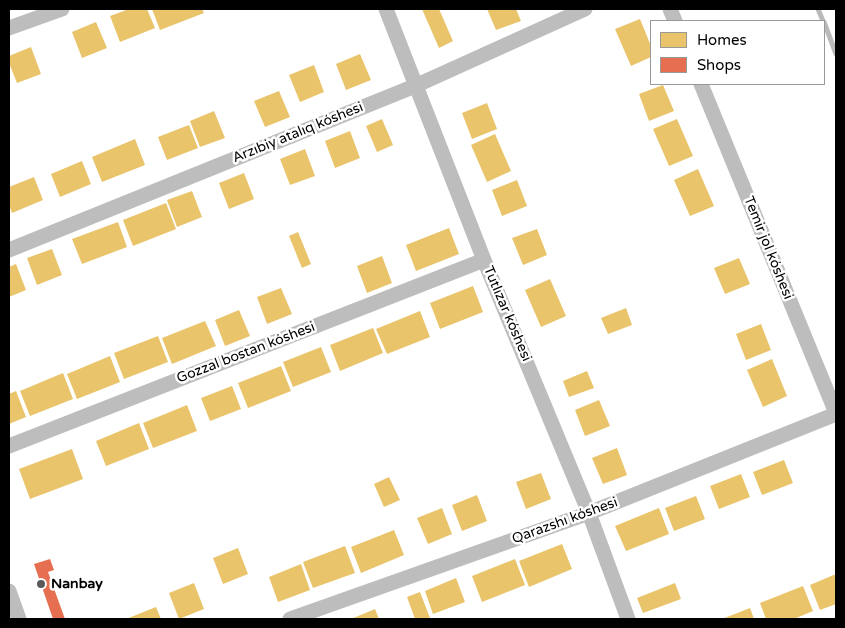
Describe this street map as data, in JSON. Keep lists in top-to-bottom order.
{
  "streets": {
    "street": [
      "Arzıbiy atalıq kóshesi",
      "Temir jol kóshesi",
      "Tutlızar kóshesi",
      "Gozzal bostan kóshesi",
      "Qarazshı kóshesi"
    ]
  },
  "crossings": [
    ["Arzıbiy atalıq kóshesi", "Tutlızar kóshesi"],
    ["Temir jol kóshesi", "Qarazshı kóshesi"],
    ["Tutlızar kóshesi", "Gozzal bostan kóshesi"],
    ["Tutlızar kóshesi", "Qarazshı kóshesi"]
  ],
  "places": ["Nanbay"],
  "legend": ["Homes", "Shops"]
}
